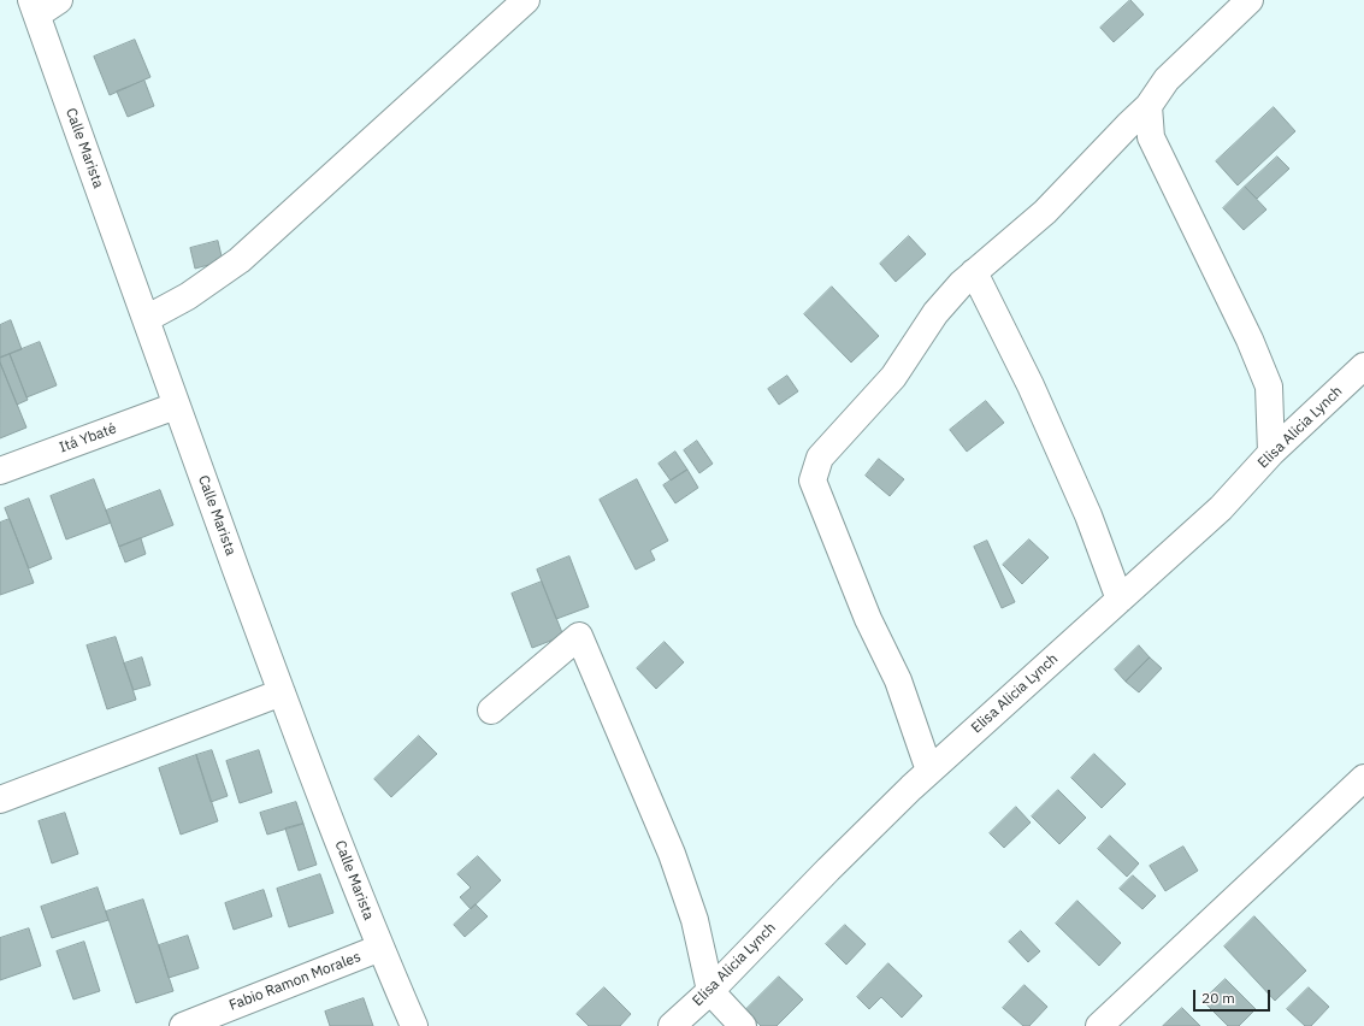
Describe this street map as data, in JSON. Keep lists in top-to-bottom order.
{
  "streets": {
    "street": [
      "Calle Marista",
      "Elisa Alicia Lynch",
      "Itá Ybaté",
      "Fabio Ramon Morales"
    ]
  },
  "crossings": [
    ["Calle Marista", "Itá Ybaté"],
    ["Calle Marista", "Fabio Ramon Morales"]
  ],
  "scale_bar": "20 m"
}
